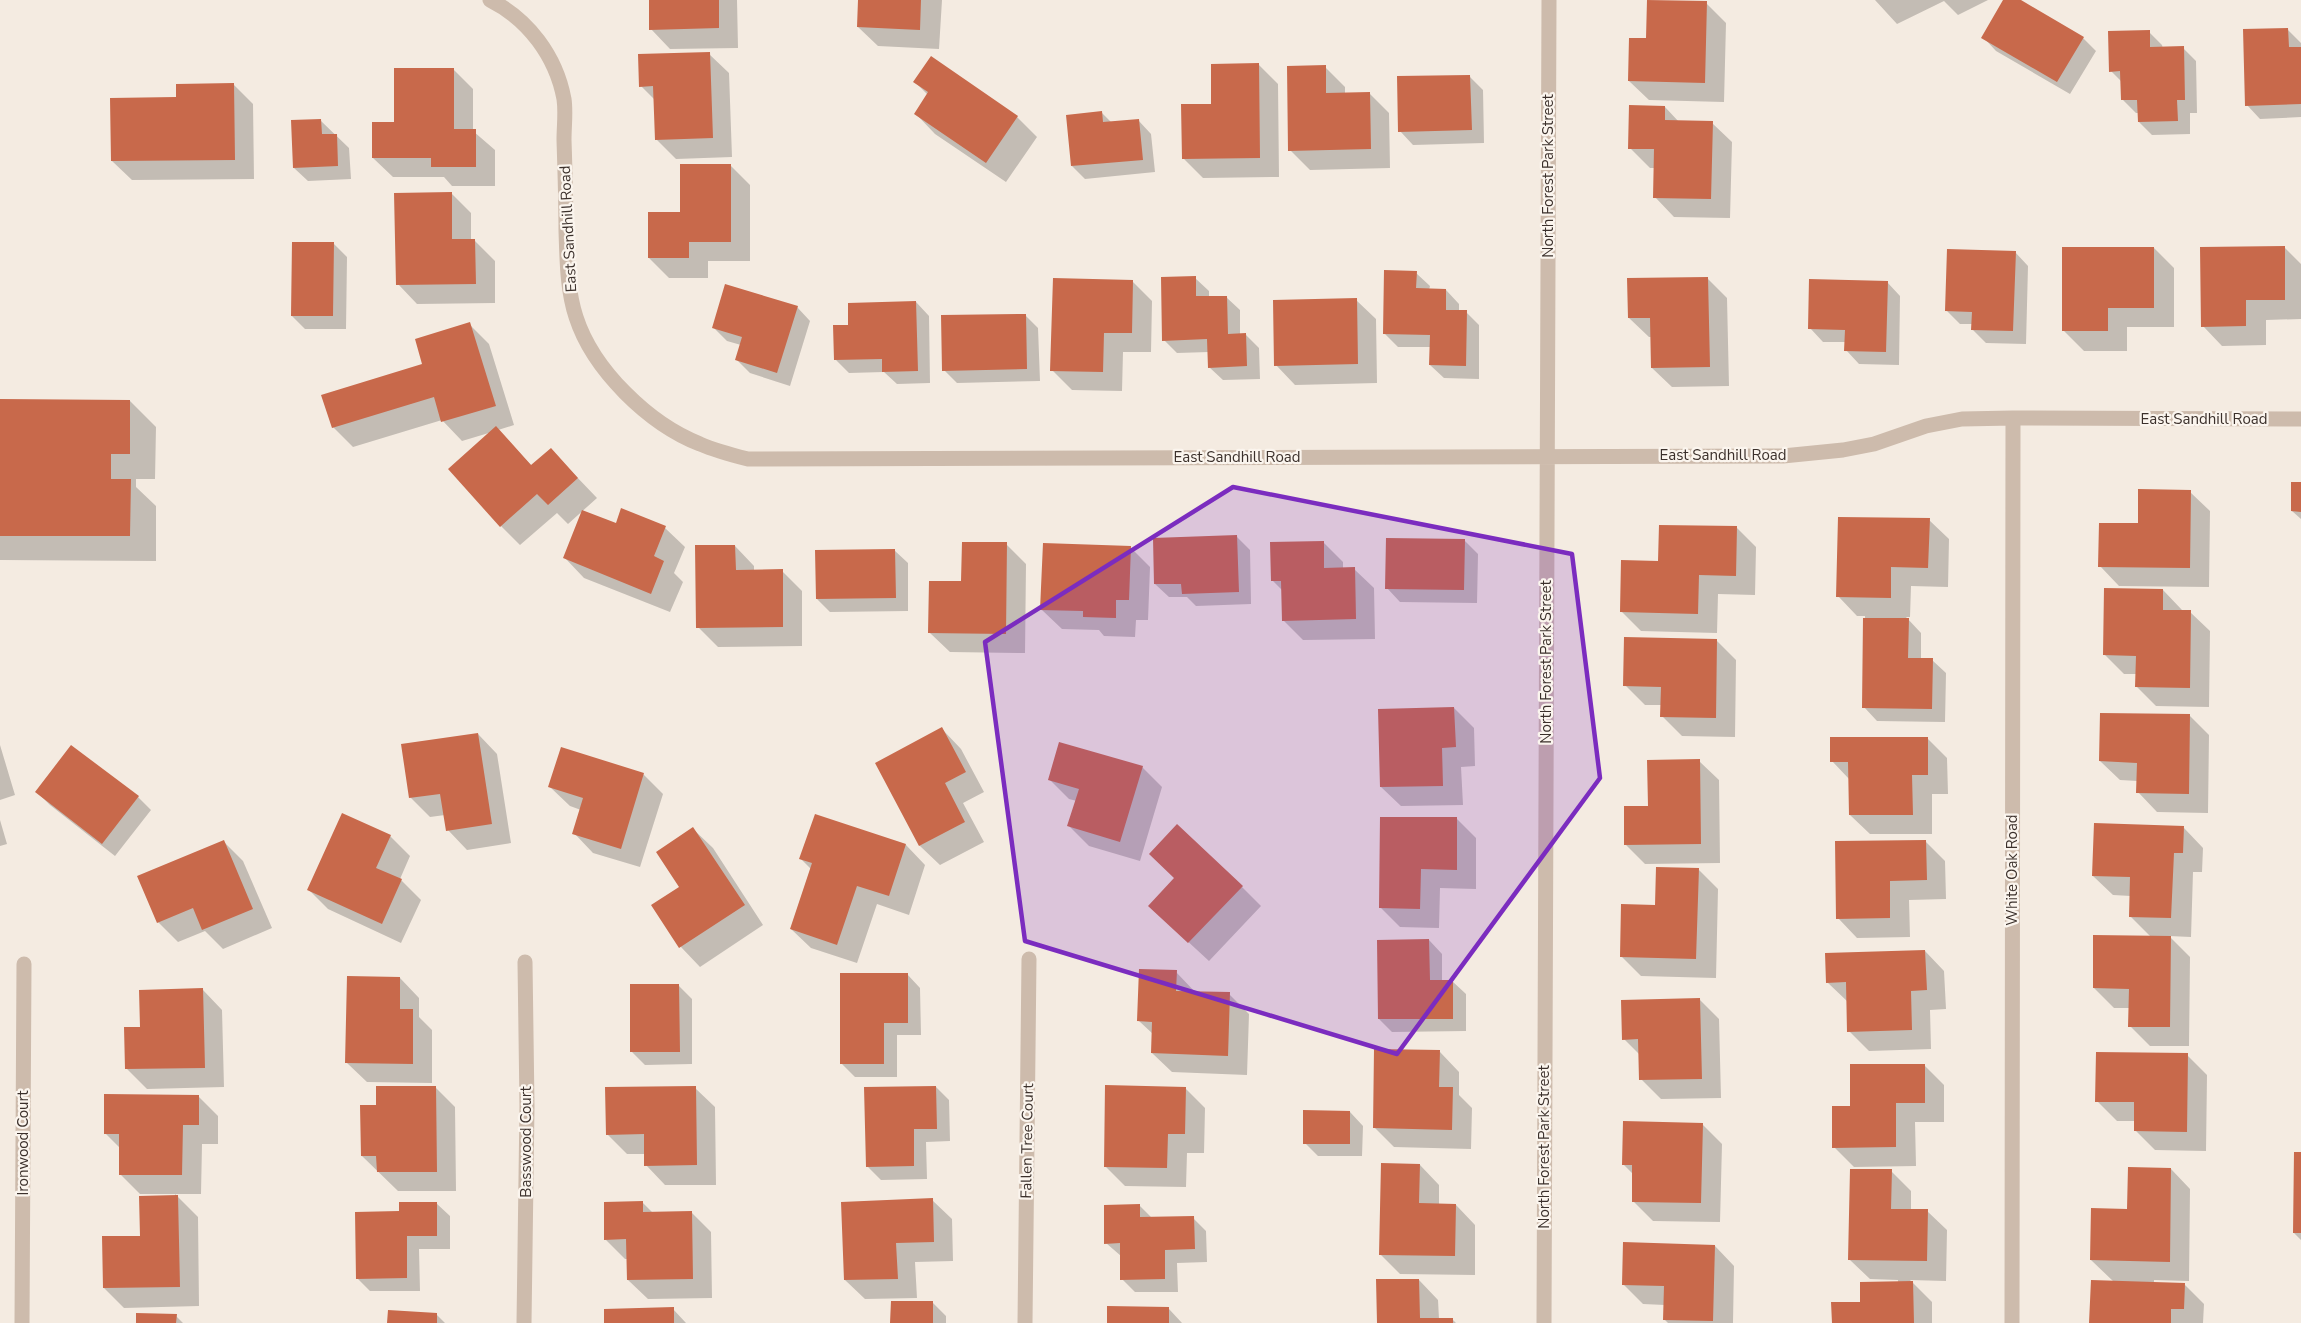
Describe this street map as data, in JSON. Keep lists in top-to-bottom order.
{
  "streets": {
    "street": [
      "North Forest Park Street",
      "East Sandhill Road",
      "White Oak Road",
      "Fallen Tree Court",
      "Basswood Court",
      "Ironwood Court"
    ]
  },
  "crossings": [
    ["North Forest Park Street", "East Sandhill Road"],
    ["East Sandhill Road", "White Oak Road"]
  ]
}
